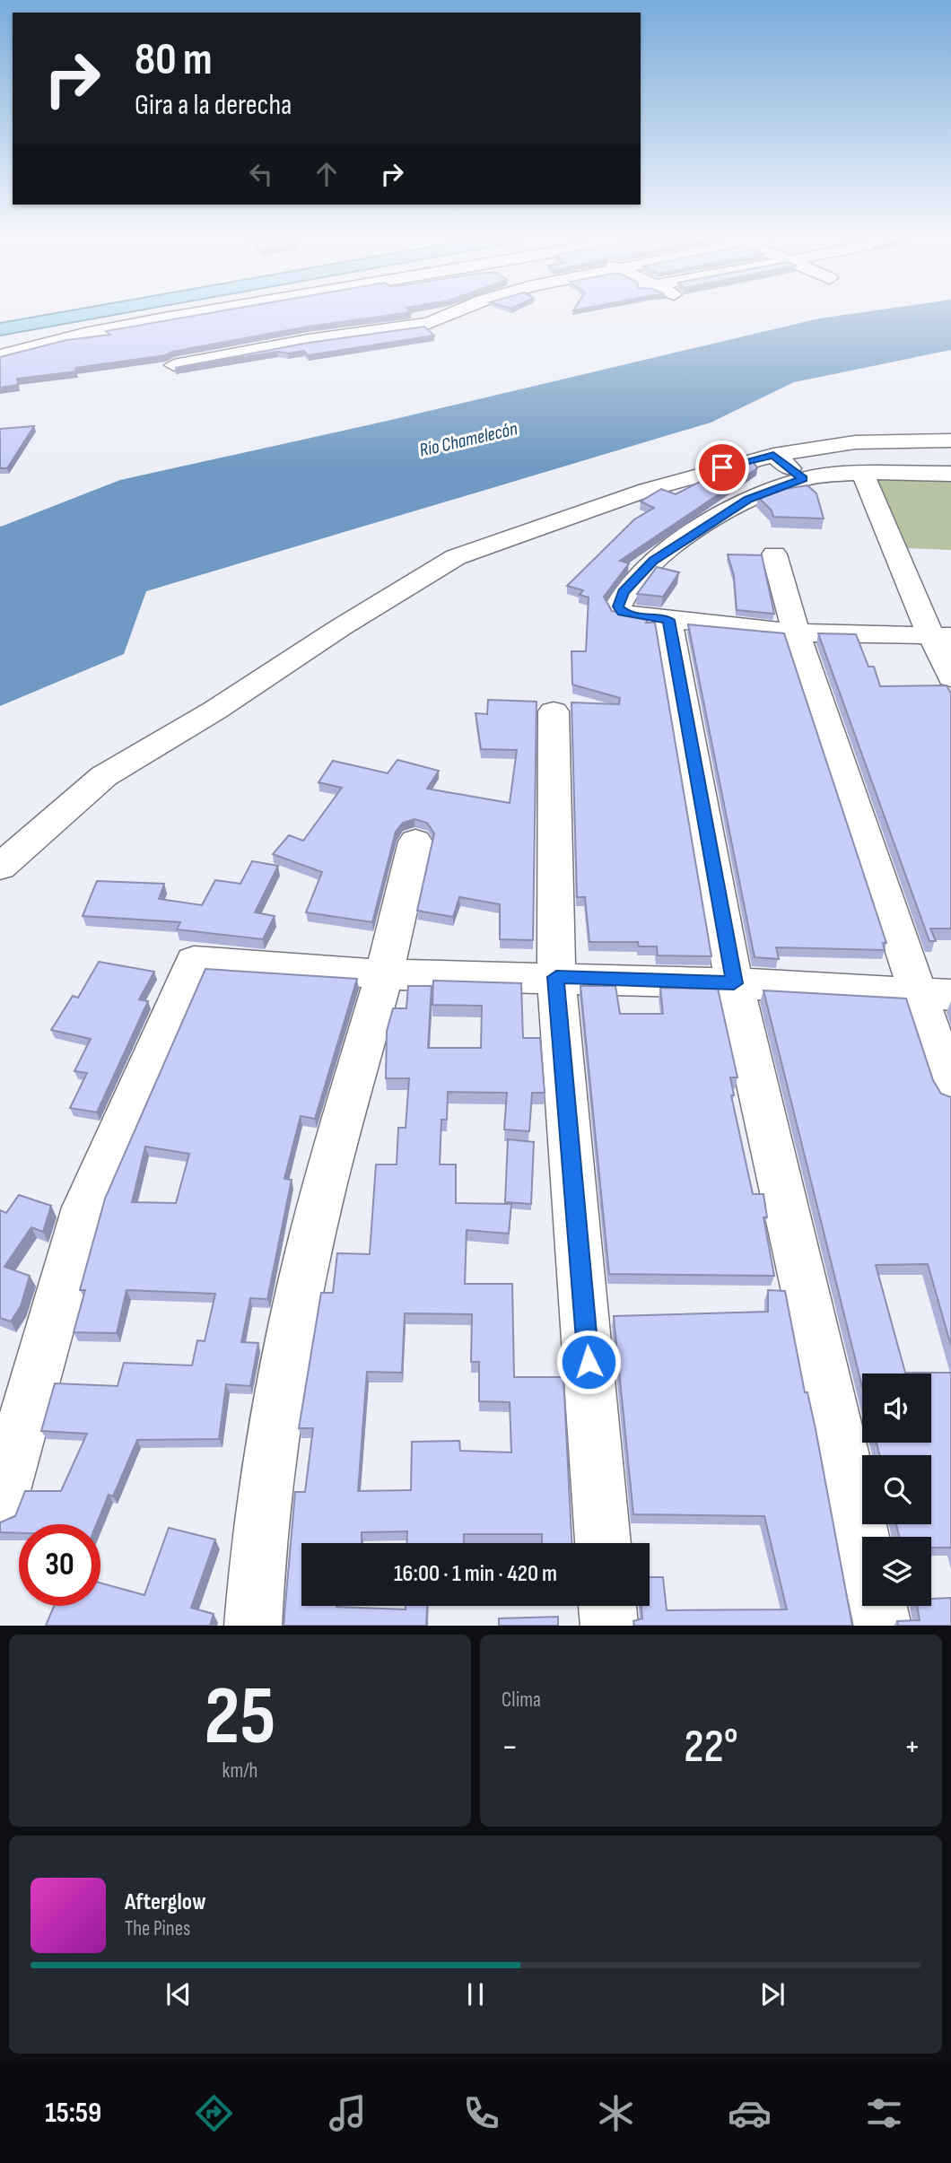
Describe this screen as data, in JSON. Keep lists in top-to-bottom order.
{
  "water": ["Río Chamelecón"],
  "page": {
    "turn": ["80 m", "Gira a la derecha"],
    "limit": "30",
    "trip": "16:00 · 1 min · 420 m",
    "tile": [
      ["25", "km/h"],
      "Clima"
    ],
    "heat": ["−", "22°", "+"],
    "song": ["Afterglow", "The Pines"],
    "tabs": "15:59"
  }
}
